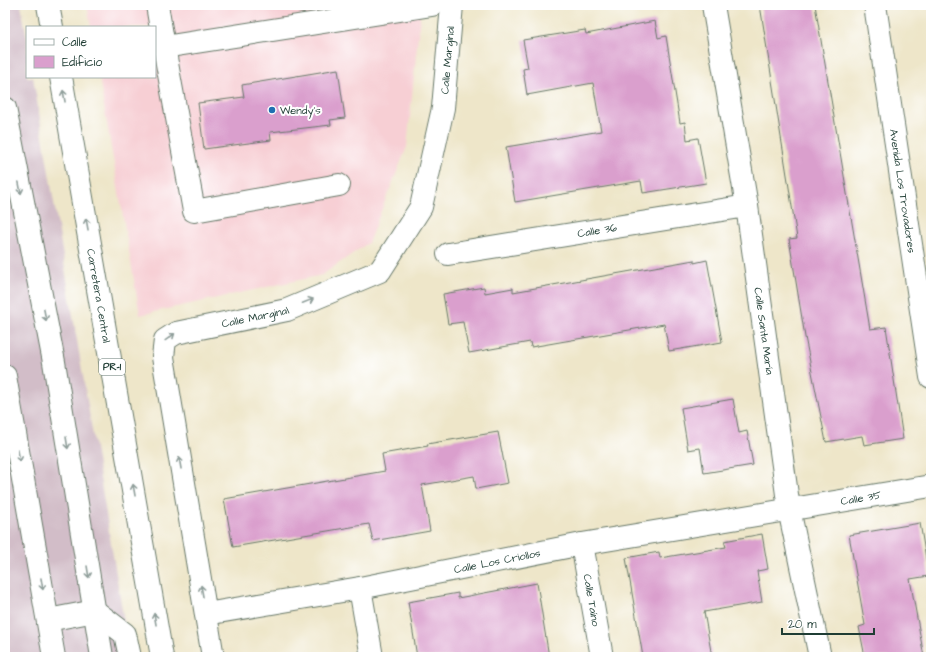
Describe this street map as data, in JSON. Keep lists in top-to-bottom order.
{
  "streets": {
    "street": [
      "Calle Marginal",
      "Avenida Los Trovadores",
      "Calle 36",
      "Carretera Central",
      "Calle Santa María",
      "PR-1",
      "Calle 35",
      "Calle Los Criollos",
      "Calle Taíno"
    ]
  },
  "crossings": [
    ["Calle Marginal", "Calle Los Criollos"],
    ["Calle 36", "Calle Santa María"],
    ["Calle Santa María", "Calle 35"],
    ["Calle Santa María", "Calle Los Criollos"],
    ["Calle 35", "Calle Los Criollos"],
    ["Calle Los Criollos", "Calle Taíno"]
  ],
  "one_way": ["Calle Marginal"],
  "places": ["Wendy's"],
  "legend": ["Calle", "Edificio"],
  "scale_bar": "20 m"
}
